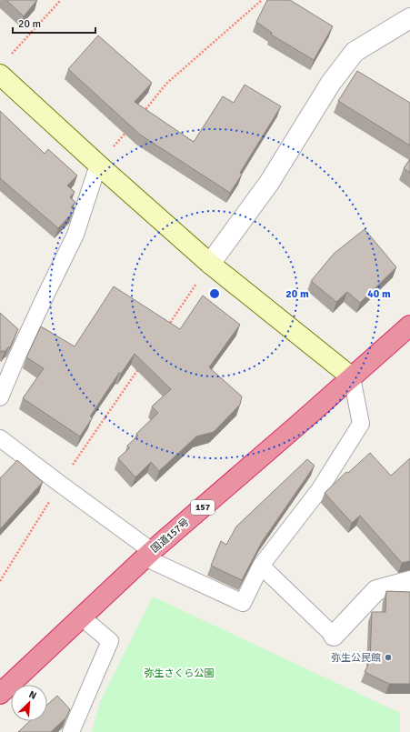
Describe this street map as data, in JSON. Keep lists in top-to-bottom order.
{
  "streets": {
    "highway": ["157", "国道157号"]
  },
  "parks": ["弥生さくら公園"],
  "places": ["弥生公民館"],
  "scale_bar": "20 m",
  "north": "top right",
  "rings": ["20 m", "40 m"]
}
